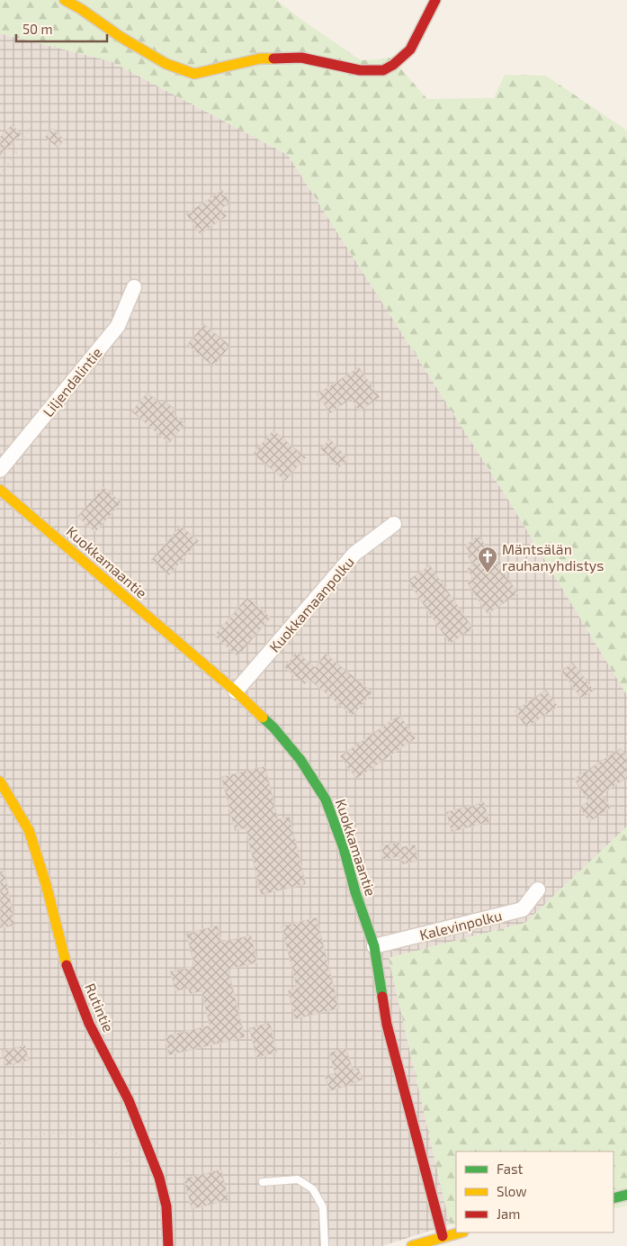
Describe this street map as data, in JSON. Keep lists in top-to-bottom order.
{
  "streets": {
    "street": [
      "Liljendalintie",
      "Kuokkamaantie",
      "Kuokkamaanpolku",
      "Kalevinpolku",
      "Rutintie"
    ]
  },
  "crossings": [
    ["Kuokkamaantie", "Kuokkamaanpolku"],
    ["Kuokkamaantie", "Kalevinpolku"]
  ],
  "places": {
    "church": ["Mäntsälän rauhanyhdistys"]
  },
  "legend": ["Fast", "Slow", "Jam"],
  "scale_bar": "50 m"
}
